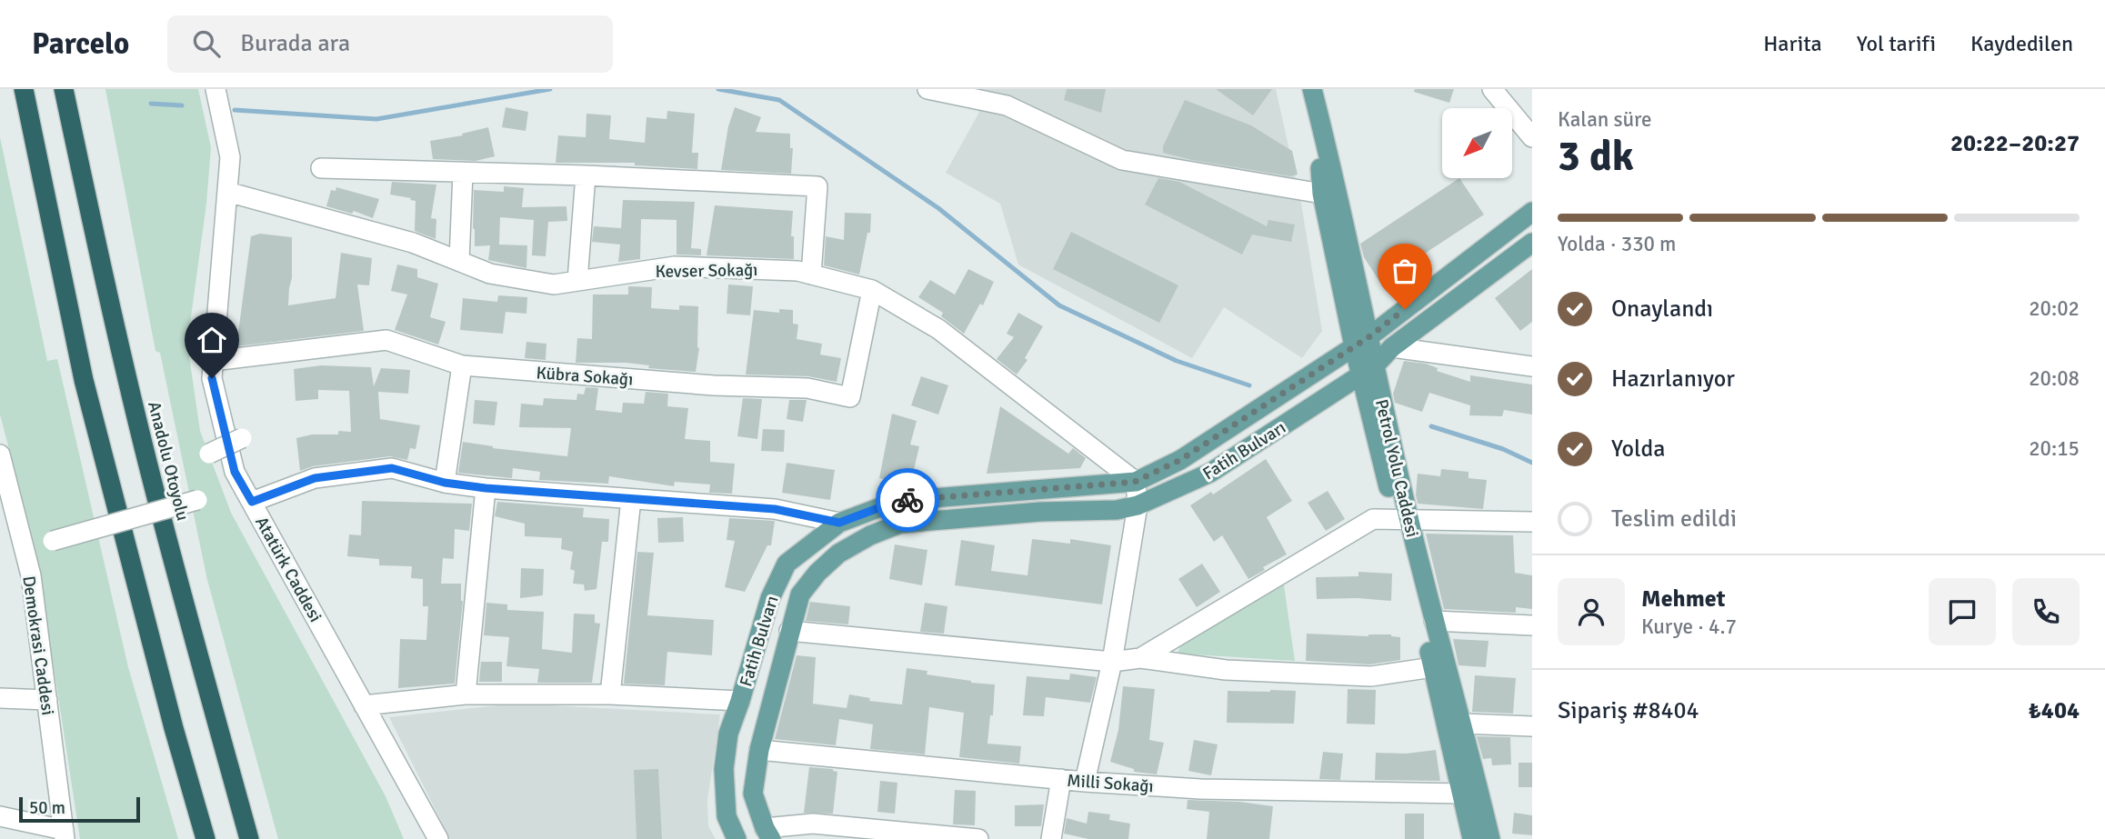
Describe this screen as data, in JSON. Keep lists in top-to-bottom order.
{
  "streets": {
    "highway": ["Anadolu Otoyolu"],
    "main road": ["Fatih Bulvarı", "Petrol Yolu Caddesi"],
    "street": [
      "Kevser Sokağı",
      "Kübra Sokağı",
      "Atatürk Caddesi",
      "Demokrasi Caddesi",
      "Milli Sokağı"
    ]
  },
  "crossings": [
    ["Kevser Sokağı", "Kübra Sokağı"],
    ["Kevser Sokağı", "Fatih Bulvarı"],
    ["Kevser Sokağı", "Atatürk Caddesi"],
    ["Kübra Sokağı", "Atatürk Caddesi"],
    ["Fatih Bulvarı", "Petrol Yolu Caddesi"],
    ["Fatih Bulvarı", "Milli Sokağı"],
    ["Petrol Yolu Caddesi", "Milli Sokağı"]
  ],
  "scale_bar": "50 m",
  "north": "bottom left",
  "page": {
    "header": "Parcelo",
    "search": "Burada ara",
    "nav": ["Harita", "Yol tarifi", "Kaydedilen"],
    "heading": ["3 dk", "Kalan süre", "20:22–20:27"],
    "panel": [
      "Mehmet",
      "Kurye · 4.7",
      "Sipariş #8404",
      "₺404"
    ],
    "bar": "Yolda · 330 m",
    "list": [
      ["Onaylandı", "20:02"],
      ["Hazırlanıyor", "20:08"],
      ["Yolda", "20:15"],
      "Teslim edildi"
    ],
    "scale": "50 m"
  }
}
